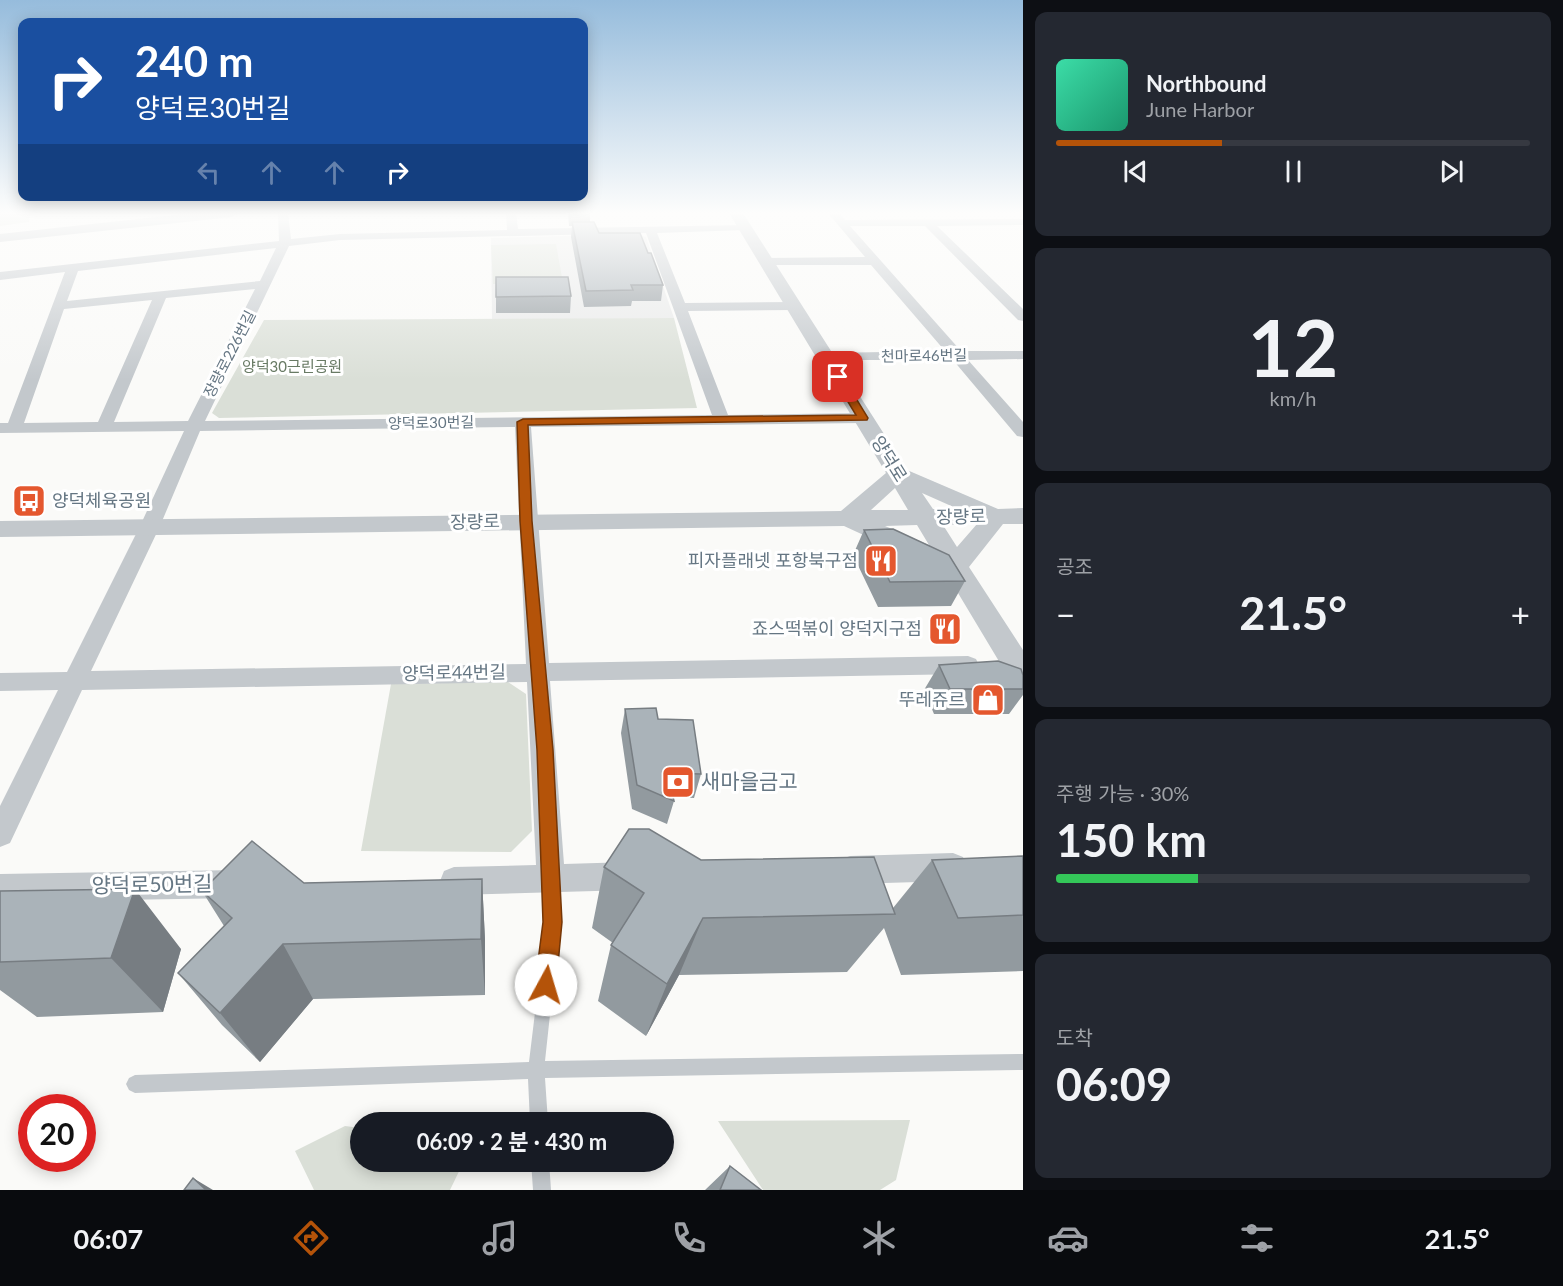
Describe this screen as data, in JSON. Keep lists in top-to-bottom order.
{
  "streets": {
    "street": [
      "장량로226번길",
      "천마로46번길",
      "양덕로30번길",
      "양덕로",
      "장량로",
      "양덕로44번길",
      "양덕로50번길"
    ]
  },
  "crossings": [
    ["장량로226번길", "양덕로30번길"],
    ["장량로226번길", "장량로"],
    ["장량로226번길", "양덕로44번길"],
    ["천마로46번길", "양덕로"],
    ["양덕로30번길", "양덕로"],
    ["양덕로", "장량로"],
    ["양덕로", "양덕로44번길"]
  ],
  "parks": ["양덕30근린공원"],
  "places": {
    "bus stop": ["양덕체육공원"],
    "restaurant": ["피자플래넷 포항북구점", "죠스떡볶이 양덕지구점"],
    "shop": ["뚜레쥬르"],
    "bank": ["새마을금고"]
  },
  "page": {
    "turn": ["240 m", "양덕로30번길"],
    "song": ["Northbound", "June Harbor"],
    "tile": [
      ["12", "km/h"],
      "공조",
      ["주행 가능 · 30%", "150 km"],
      ["도착", "06:09"]
    ],
    "heat": ["−", "21.5°", "+"],
    "limit": "20",
    "trip": "06:09 · 2 분 · 430 m",
    "tabs": ["06:07", "21.5°"]
  }
}
